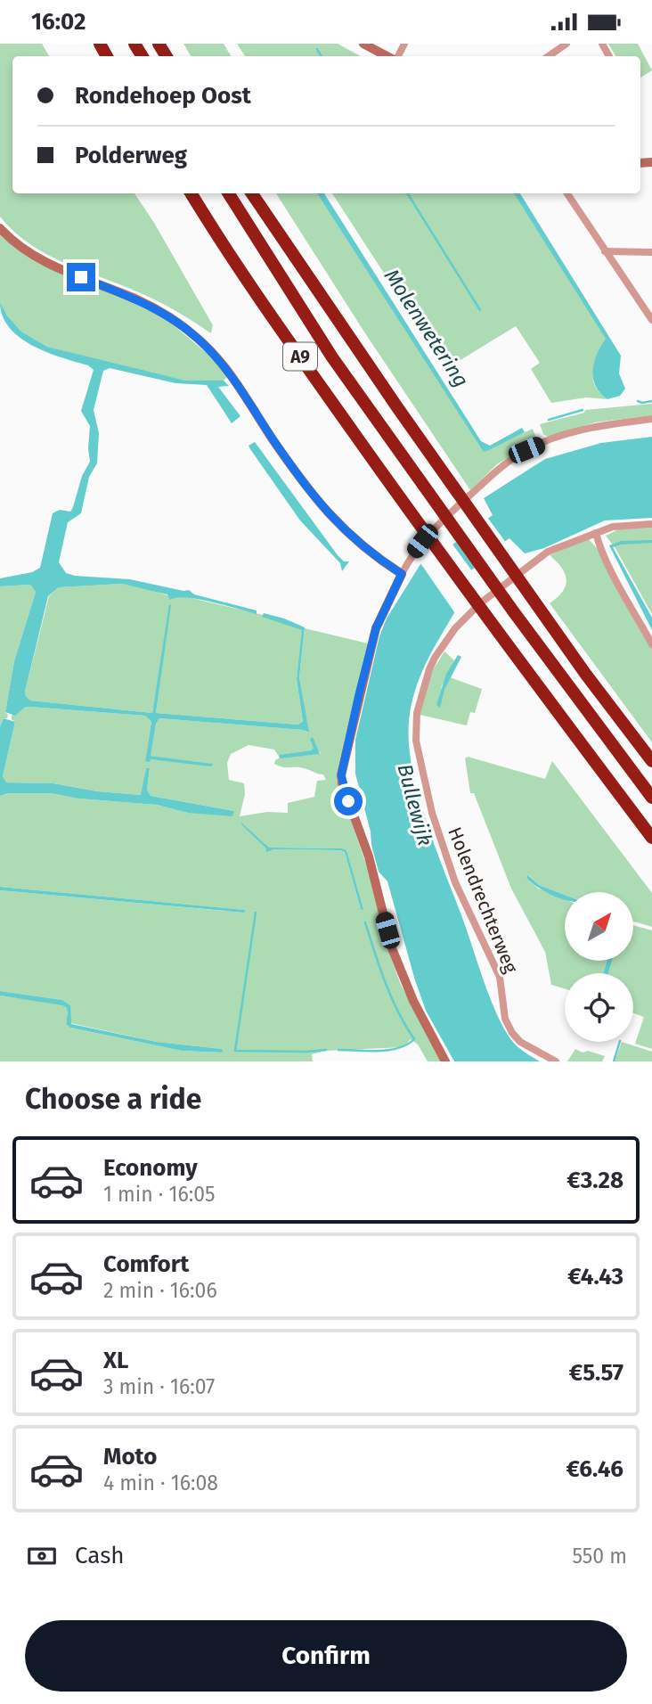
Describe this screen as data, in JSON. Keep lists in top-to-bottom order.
{
  "streets": {
    "highway": ["A9"],
    "street": ["Holendrechterweg"]
  },
  "water": ["Molenwetering", "Bullewijk"],
  "north": "top right",
  "page": {
    "status": "16:02",
    "banner": ["Rondehoep Oost", "Polderweg"],
    "heading": "Choose a ride",
    "list": [
      {
        "name": "Economy",
        "note": "1 min · 16:05",
        "value": "€3.28"
      },
      {
        "name": "Comfort",
        "note": "2 min · 16:06",
        "value": "€4.43"
      },
      {
        "name": "XL",
        "note": "3 min · 16:07",
        "value": "€5.57"
      },
      {
        "name": "Moto",
        "note": "4 min · 16:08",
        "value": "€6.46"
      }
    ],
    "pay": ["Cash", "550 m"],
    "buttons": "Confirm"
  }
}
